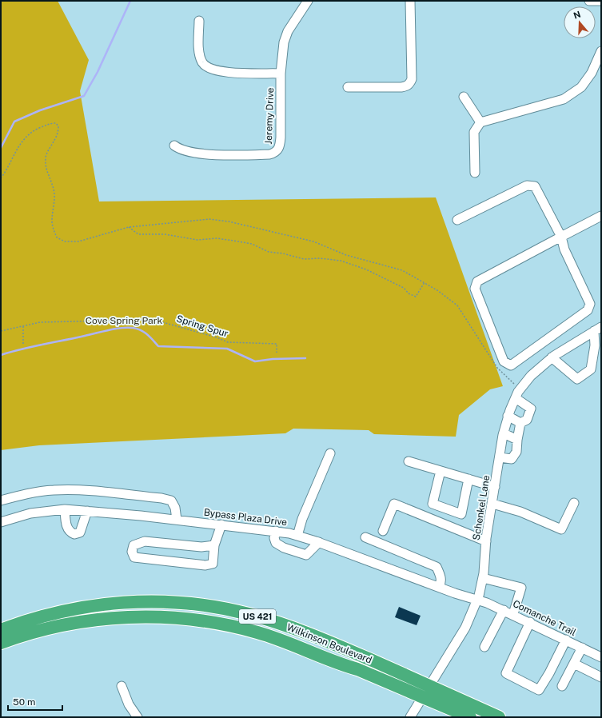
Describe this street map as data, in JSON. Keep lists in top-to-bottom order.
{
  "streets": {
    "highway": ["US 421", "Wilkinson Boulevard"],
    "street": [
      "Jeremy Drive",
      "Schenkel Lane",
      "Bypass Plaza Drive",
      "Comanche Trail"
    ],
    "path": ["Spring Spur"]
  },
  "crossings": [
    ["Schenkel Lane", "Bypass Plaza Drive"],
    ["Schenkel Lane", "Comanche Trail"],
    ["Schenkel Lane", "Wilkinson Boulevard"],
    ["Bypass Plaza Drive", "Comanche Trail"]
  ],
  "parks": ["Cove Spring Park"],
  "scale_bar": "50 m",
  "north": "top"
}
